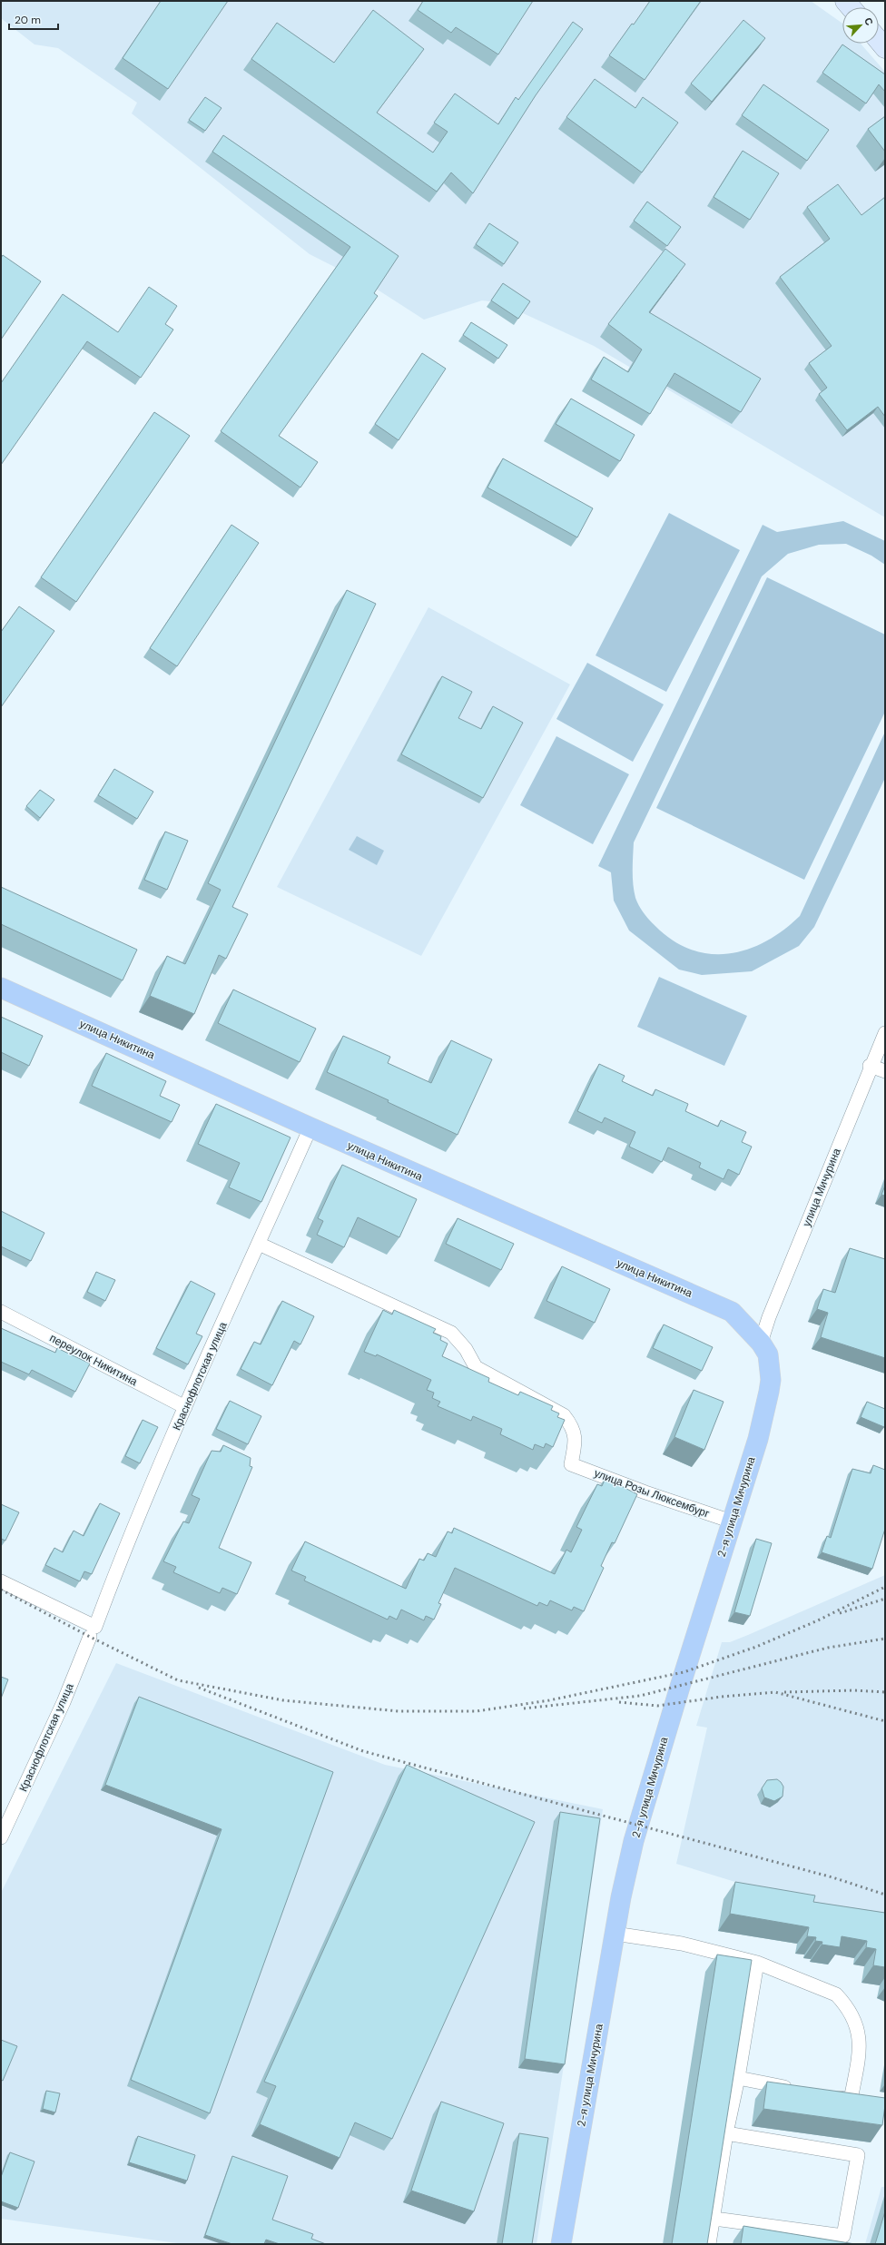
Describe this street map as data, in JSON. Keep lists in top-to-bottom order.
{
  "streets": {
    "main road": ["улица Никитина", "2-я улица Мичурина"],
    "street": [
      "улица Мичурина",
      "переулок Никитина",
      "Краснофлотская улица",
      "улица Розы Люксембург"
    ]
  },
  "crossings": [
    ["улица Никитина", "улица Мичурина"],
    ["улица Никитина", "Краснофлотская улица"],
    ["улица Никитина", "2-я улица Мичурина"],
    ["улица Мичурина", "2-я улица Мичурина"],
    ["переулок Никитина", "Краснофлотская улица"],
    ["Краснофлотская улица", "улица Розы Люксембург"],
    ["улица Розы Люксембург", "2-я улица Мичурина"]
  ],
  "scale_bar": "20 m",
  "north": "top right"
}
